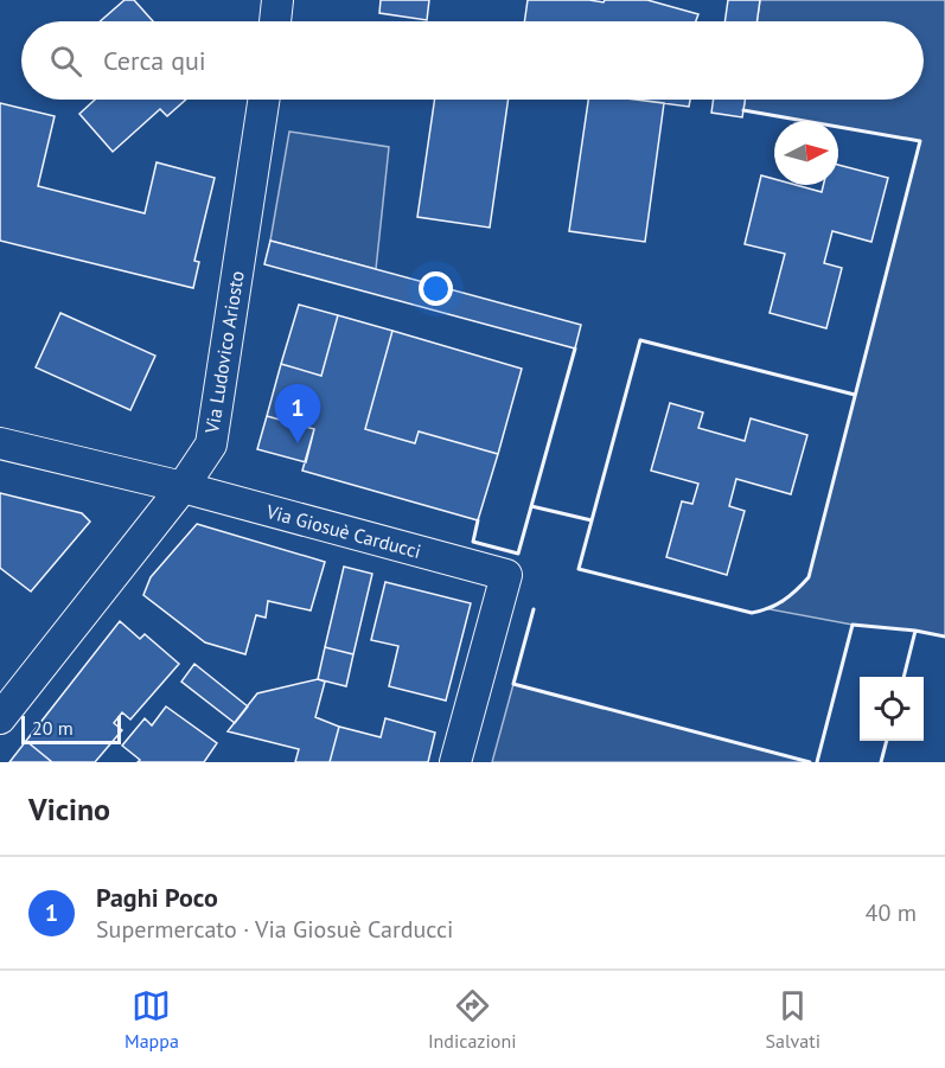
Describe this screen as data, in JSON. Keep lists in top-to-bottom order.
{
  "streets": {
    "street": ["Via Ludovico Ariosto", "Via Giosuè Carducci"]
  },
  "crossings": [
    ["Via Ludovico Ariosto", "Via Giosuè Carducci"]
  ],
  "scale_bar": "20 m",
  "north": "right",
  "page": {
    "search": "Cerca qui",
    "pins": "1",
    "scale": "20 m",
    "heading": "Vicino",
    "list": [
      {
        "mark": "1",
        "name": "Paghi Poco",
        "note": "Supermercato · Via Giosuè Carducci",
        "value": "40 m"
      }
    ],
    "nav": ["Mappa", "Indicazioni", "Salvati"]
  }
}
